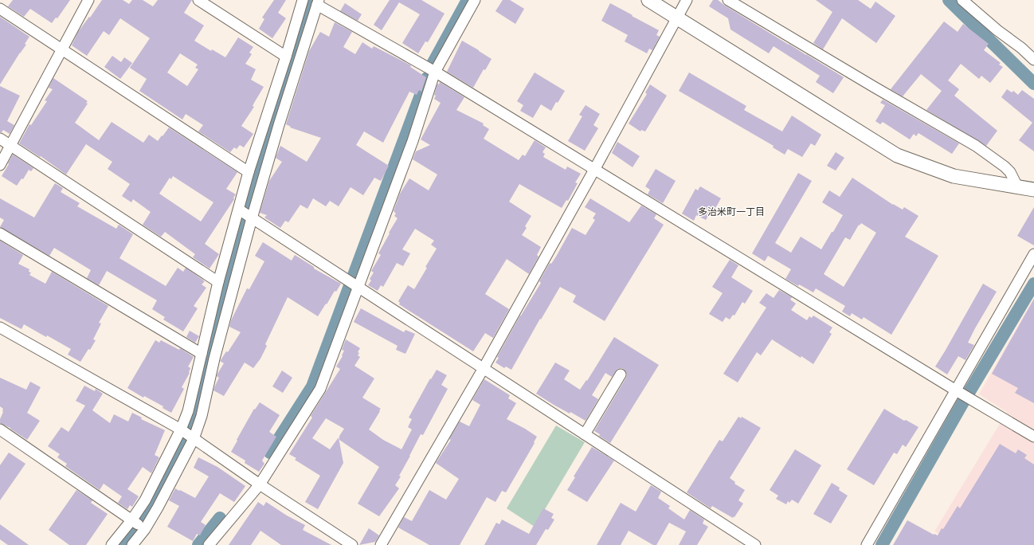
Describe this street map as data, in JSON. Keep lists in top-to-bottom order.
{
  "districts": ["多治米町一丁目"]
}
